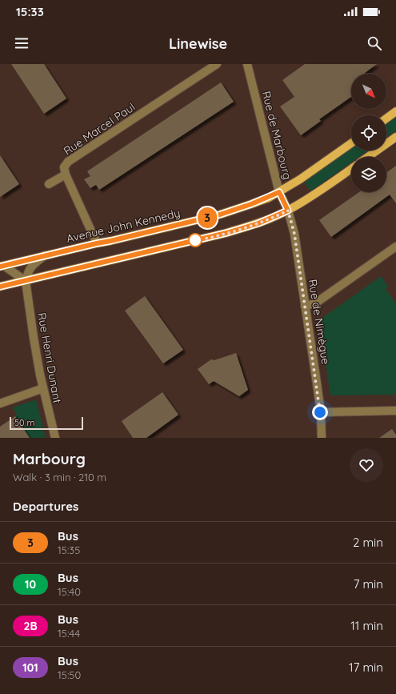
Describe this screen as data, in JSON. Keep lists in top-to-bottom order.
{
  "streets": {
    "main road": ["Avenue John Kennedy"],
    "street": [
      "Rue Marcel Paul",
      "Rue de Marbourg",
      "Rue de Nimègue",
      "Rue Henri Dunant"
    ]
  },
  "crossings": [
    ["Rue de Marbourg", "Avenue John Kennedy"],
    ["Rue de Marbourg", "Rue de Nimègue"],
    ["Avenue John Kennedy", "Rue Henri Dunant"]
  ],
  "lines": ["bus line 3"],
  "scale_bar": "50 m",
  "north": "bottom right",
  "page": {
    "status": "15:33",
    "header": "Linewise",
    "on_map": "3",
    "scale": "50 m",
    "heading": [
      ["Marbourg", "Walk · 3 min · 210 m"],
      "Departures"
    ],
    "list": [
      {
        "mark": "3",
        "name": "Bus",
        "note": "15:35",
        "value": "2 min"
      },
      {
        "mark": "10",
        "name": "Bus",
        "note": "15:40",
        "value": "7 min"
      },
      {
        "mark": "2B",
        "name": "Bus",
        "note": "15:44",
        "value": "11 min"
      },
      {
        "mark": "101",
        "name": "Bus",
        "note": "15:50",
        "value": "17 min"
      }
    ]
  }
}
